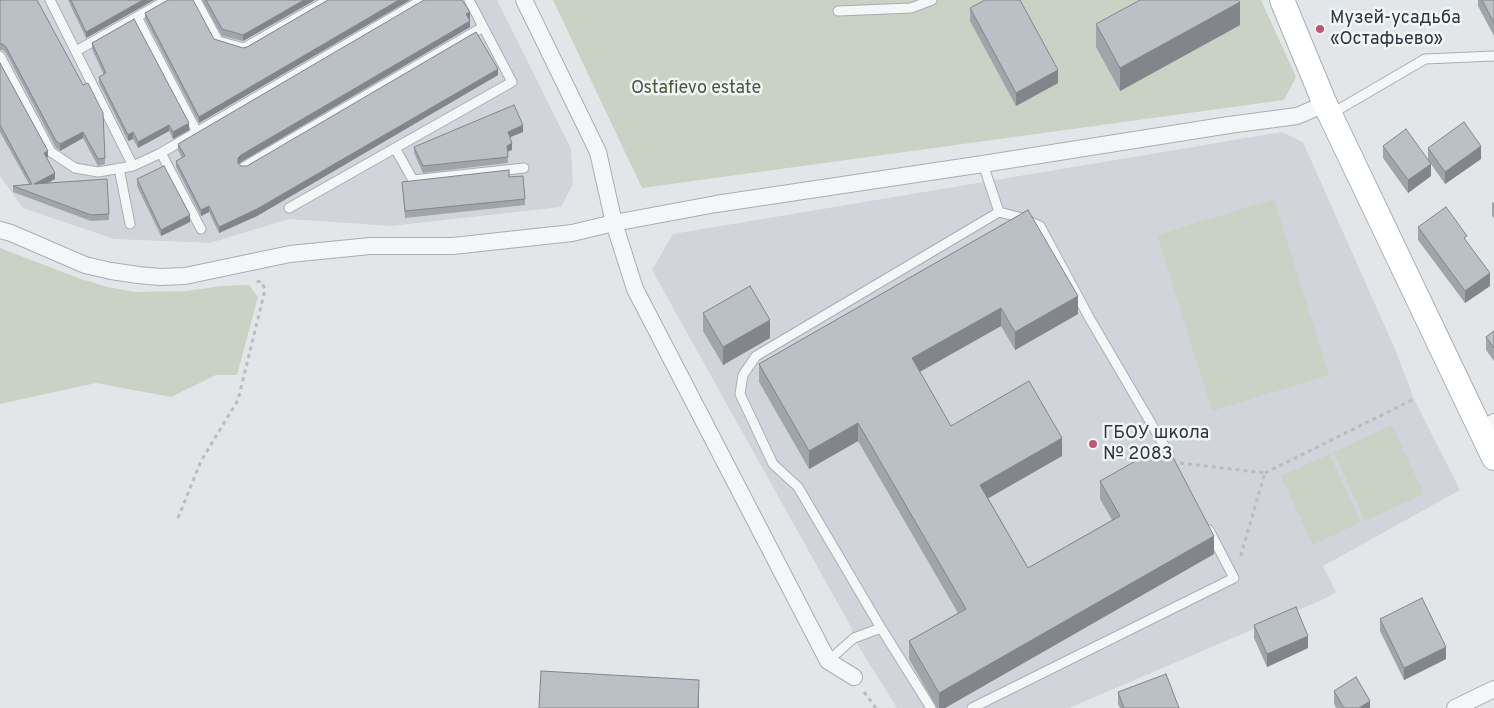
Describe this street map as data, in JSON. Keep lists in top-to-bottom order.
{
  "parks": ["Ostafievo estate"],
  "places": ["Музей-усадьба «Остафьево»", "ГБОУ школа № 2083"]
}
